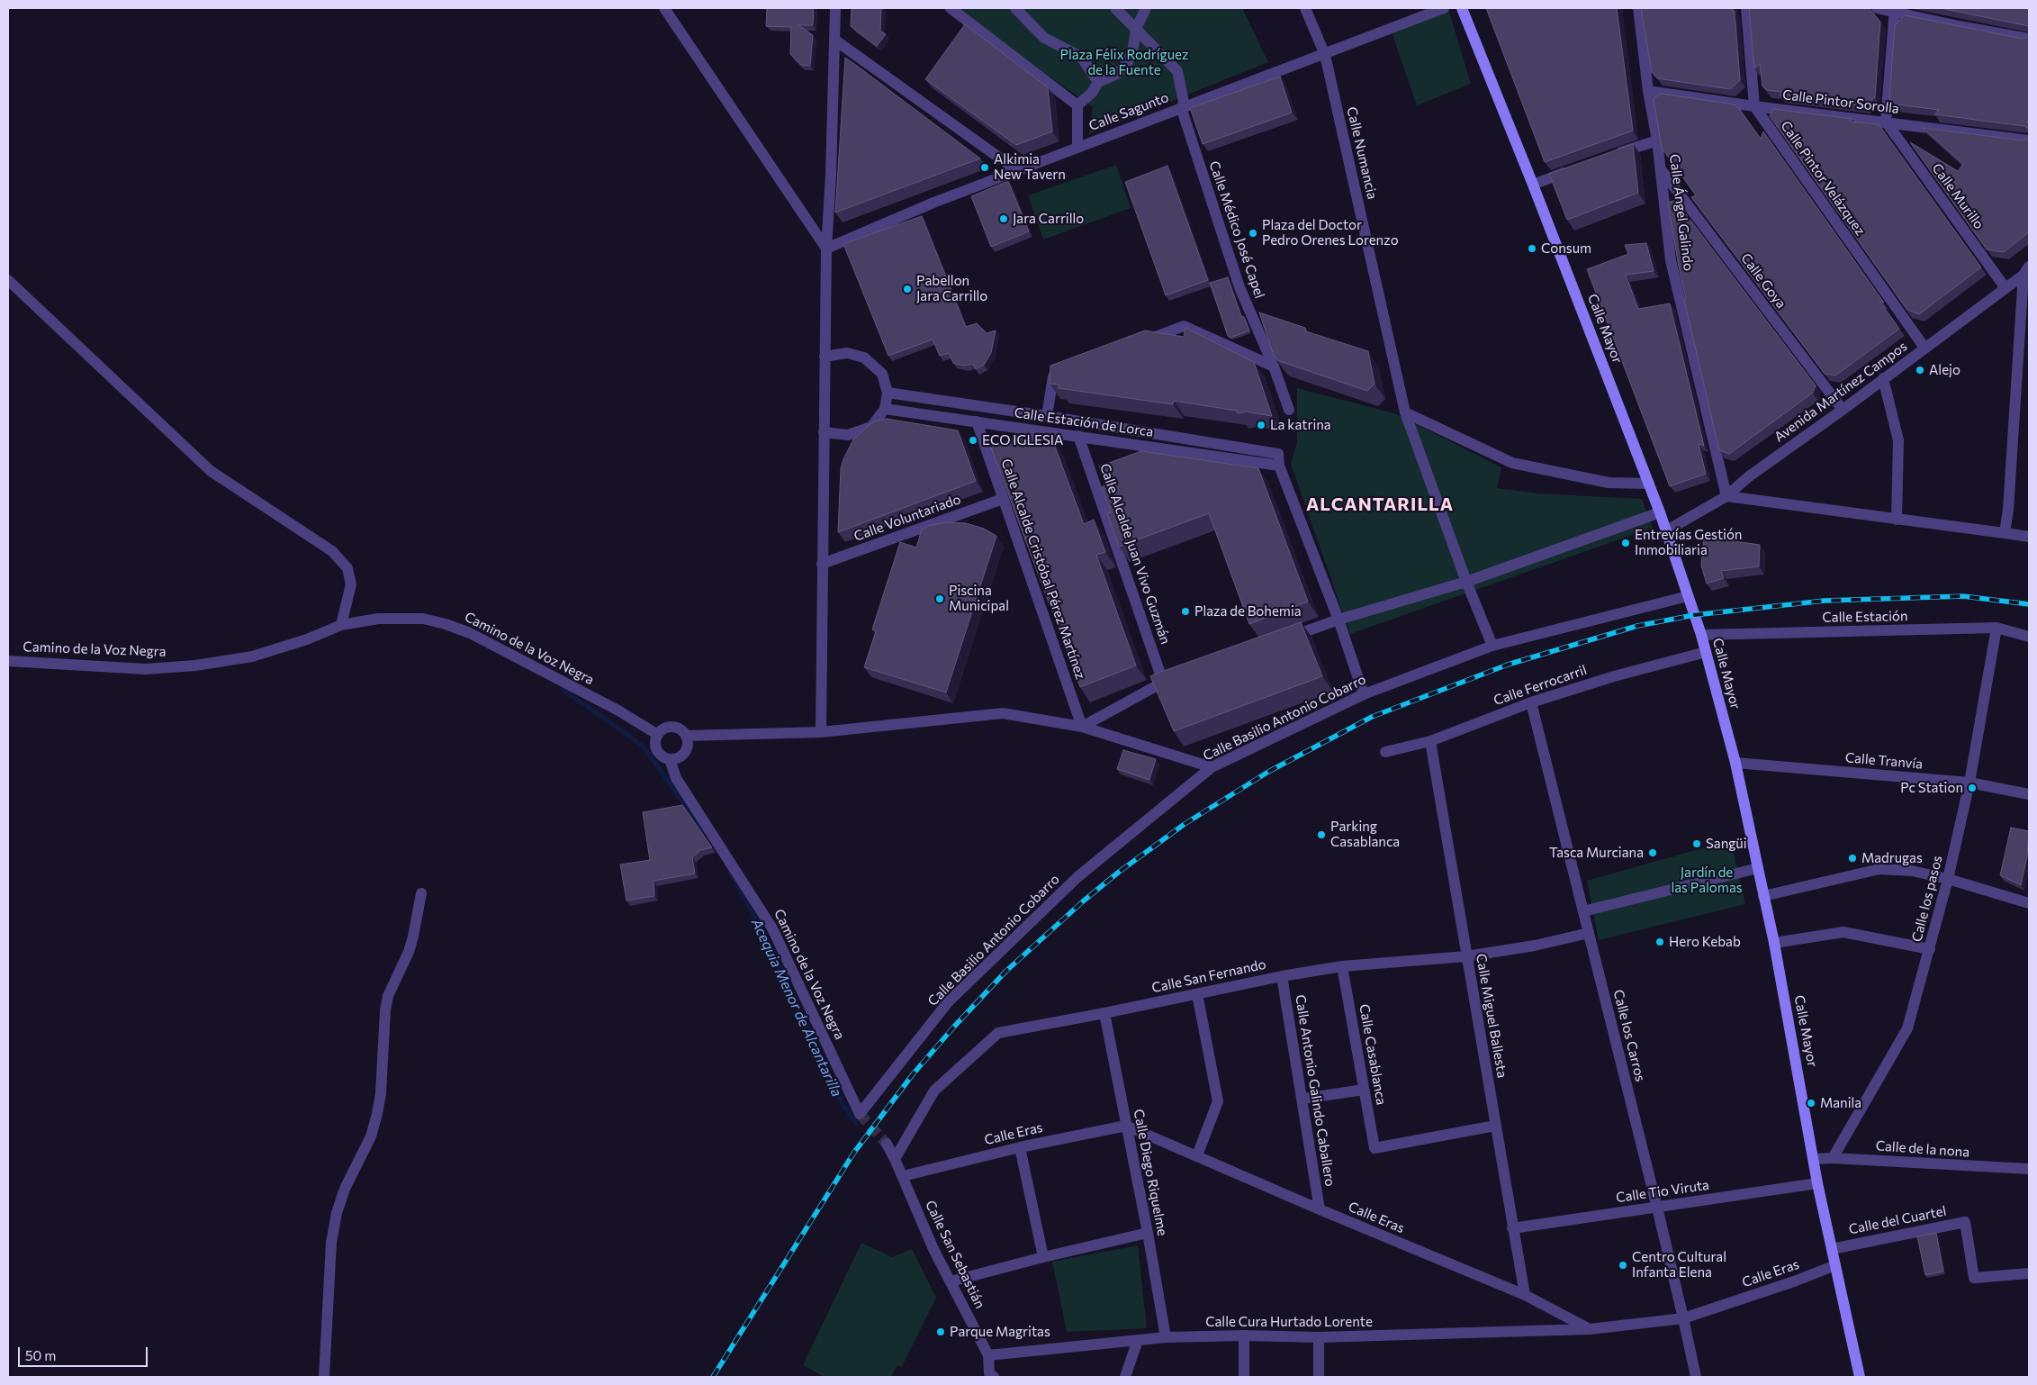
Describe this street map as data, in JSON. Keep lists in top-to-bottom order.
{
  "streets": {
    "main road": ["Calle Mayor"],
    "street": [
      "Calle Pintor Sorolla",
      "Calle Sagunto",
      "Calle Numancia",
      "Calle Pintor Velázquez",
      "Calle Murillo",
      "Calle Ángel Galindo",
      "Calle Médico José Capel",
      "Calle Goya",
      "Avenida Martínez Campos",
      "Calle Estación de Lorca",
      "Calle Voluntariado",
      "Calle Alcalde Juan Vivo Guzmán",
      "Calle Alcalde Cristóbal Pérez Martínez",
      "Calle Estación",
      "Camino de la Voz Negra",
      "Calle Ferrocarril",
      "Calle Basilio Antonio Cobarro",
      "Calle Tranvía",
      "Calle los pasos",
      "Calle San Fernando",
      "Calle Miguel Ballesta",
      "Calle los Carros",
      "Calle Casablanca",
      "Calle Antonio Galindo Caballero",
      "Calle Eras",
      "Calle de la nona",
      "Calle Diego Riquelme",
      "Calle Tio Viruta",
      "Calle del Cuartel",
      "Calle San Sebastián",
      "Calle Cura Hurtado Lorente"
    ]
  },
  "crossings": [
    ["Calle Pintor Sorolla", "Calle Pintor Velázquez"],
    ["Calle Pintor Sorolla", "Calle Murillo"],
    ["Calle Pintor Sorolla", "Calle Ángel Galindo"],
    ["Calle Sagunto", "Calle Numancia"],
    ["Calle Sagunto", "Calle Médico José Capel"],
    ["Calle Numancia", "Calle Basilio Antonio Cobarro"],
    ["Calle Pintor Velázquez", "Avenida Martínez Campos"],
    ["Calle Murillo", "Avenida Martínez Campos"],
    ["Calle Ángel Galindo", "Calle Goya"],
    ["Calle Ángel Galindo", "Avenida Martínez Campos"],
    ["Calle Goya", "Avenida Martínez Campos"],
    ["Calle Mayor", "Avenida Martínez Campos"],
    ["Calle Mayor", "Calle Estación"],
    ["Calle Mayor", "Calle Ferrocarril"],
    ["Calle Mayor", "Calle Basilio Antonio Cobarro"],
    ["Calle Mayor", "Calle Tranvía"],
    ["Calle Mayor", "Calle Eras"],
    ["Calle Mayor", "Calle de la nona"],
    ["Calle Mayor", "Calle Tio Viruta"],
    ["Calle Mayor", "Calle del Cuartel"],
    ["Calle Estación de Lorca", "Calle Alcalde Juan Vivo Guzmán"],
    ["Calle Estación de Lorca", "Calle Alcalde Cristóbal Pérez Martínez"],
    ["Calle Voluntariado", "Calle Alcalde Cristóbal Pérez Martínez"],
    ["Calle Estación", "Calle los pasos"],
    ["Camino de la Voz Negra", "Calle Basilio Antonio Cobarro"],
    ["Calle Ferrocarril", "Calle Miguel Ballesta"],
    ["Calle Ferrocarril", "Calle los Carros"],
    ["Calle Tranvía", "Calle los pasos"],
    ["Calle los pasos", "Calle de la nona"],
    ["Calle San Fernando", "Calle Miguel Ballesta"],
    ["Calle San Fernando", "Calle los Carros"],
    ["Calle San Fernando", "Calle Casablanca"],
    ["Calle San Fernando", "Calle Antonio Galindo Caballero"],
    ["Calle San Fernando", "Calle Diego Riquelme"],
    ["Calle San Fernando", "Calle San Sebastián"],
    ["Calle Miguel Ballesta", "Calle Casablanca"],
    ["Calle Miguel Ballesta", "Calle Eras"],
    ["Calle Miguel Ballesta", "Calle Tio Viruta"],
    ["Calle los Carros", "Calle Eras"],
    ["Calle los Carros", "Calle Tio Viruta"],
    ["Calle Antonio Galindo Caballero", "Calle Eras"],
    ["Calle Eras", "Calle Diego Riquelme"],
    ["Calle Eras", "Calle San Sebastián"],
    ["Calle Eras", "Calle Cura Hurtado Lorente"],
    ["Calle Diego Riquelme", "Calle Cura Hurtado Lorente"],
    ["Calle San Sebastián", "Calle Cura Hurtado Lorente"]
  ],
  "districts": ["ALCANTARILLA"],
  "water": ["Acequia Menor de Alcantarilla"],
  "parks": ["Plaza Félix Rodríguez de la Fuente", "Jardín de las Palomas"],
  "places": [
    "Alkimia New Tavern",
    "Jara Carrillo",
    "Plaza del Doctor Pedro Orenes Lorenzo",
    "Consum",
    "Pabellon Jara Carrillo",
    "Alejo",
    "La katrina",
    "ECO IGLESIA",
    "Entrevías Gestión Inmobiliaria",
    "Piscina Municipal",
    "Plaza de Bohemia",
    "Pc Station",
    "Parking Casablanca",
    "Sangüi",
    "Tasca Murciana",
    "Madrugas",
    "Hero Kebab",
    "Manila",
    "Centro Cultural Infanta Elena",
    "Parque Magritas"
  ],
  "scale_bar": "50 m"
}
